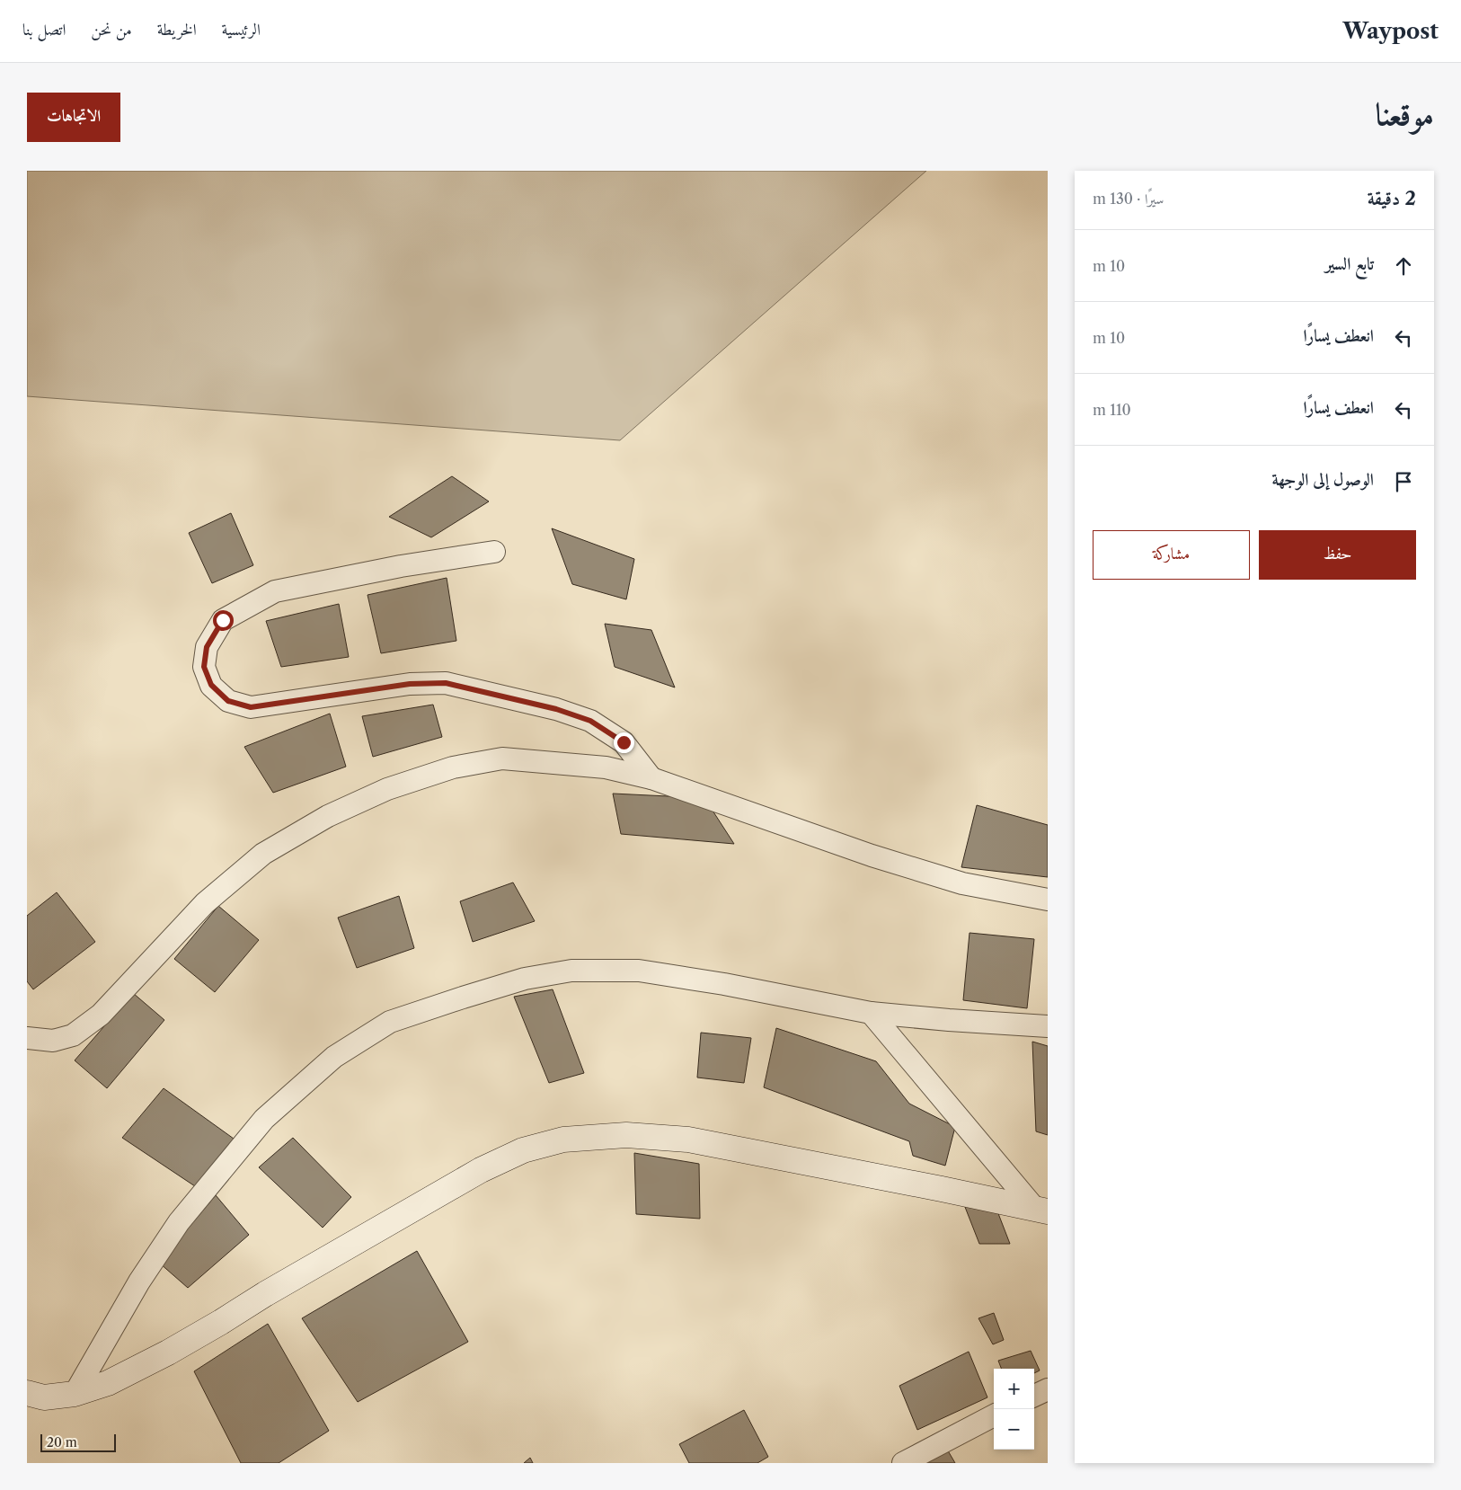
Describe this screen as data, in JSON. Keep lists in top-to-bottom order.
{
  "scale_bar": "20 m",
  "page": {
    "header": "Waypost",
    "nav": [
      "الرئيسية",
      "الخريطة",
      "من نحن",
      "اتصل بنا"
    ],
    "title": "موقعنا",
    "buttons": [
      "الاتجاهات",
      ["حفظ", "مشاركة"]
    ],
    "heading": ["2 دقيقة", "سيرًا · 130 m"],
    "list": [
      ["تابع السير", "10 m"],
      ["انعطف يسارًا", "10 m"],
      ["انعطف يسارًا", "110 m"],
      "الوصول إلى الوجهة"
    ],
    "map_buttons": ["+", "−"],
    "scale": "20 m"
  }
}
